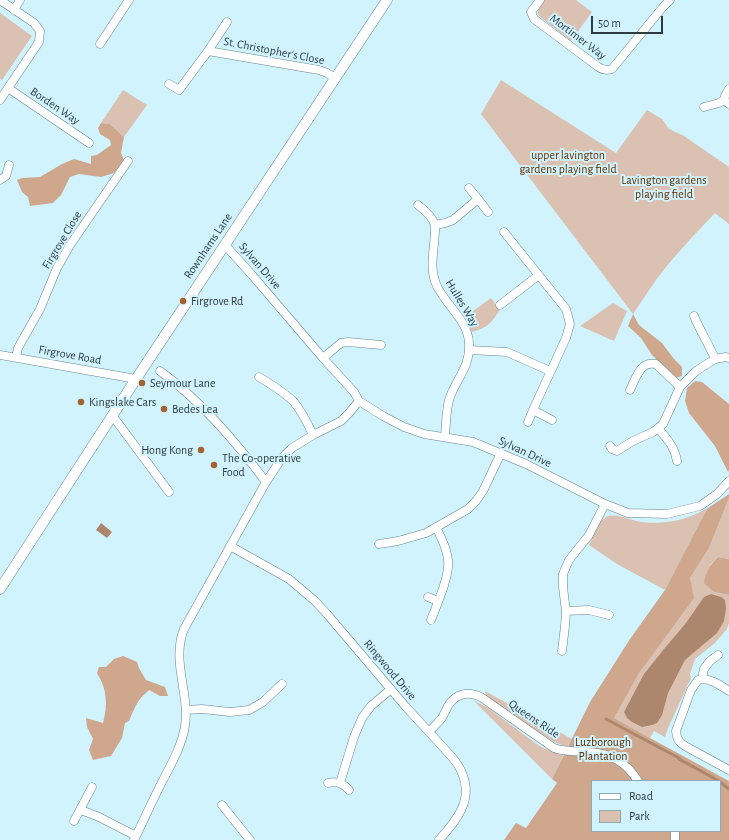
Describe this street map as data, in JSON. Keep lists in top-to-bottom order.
{
  "streets": {
    "street": [
      "Mortimer Way",
      "St. Christopher's Close",
      "Borden Way",
      "Firgrove Close",
      "Rownhams Lane",
      "Sylvan Drive",
      "Hulles Way",
      "Firgrove Road",
      "Ringwood Drive",
      "Queens Ride"
    ]
  },
  "crossings": [
    ["St. Christopher's Close", "Rownhams Lane"],
    ["Firgrove Close", "Firgrove Road"],
    ["Rownhams Lane", "Sylvan Drive"],
    ["Rownhams Lane", "Firgrove Road"],
    ["Sylvan Drive", "Hulles Way"],
    ["Ringwood Drive", "Queens Ride"]
  ],
  "parks": ["upper lavington gardens playing field", "Lavington gardens playing field", "Luzborough Plantation"],
  "places": [
    "Firgrove Rd",
    "Seymour Lane",
    "Kingslake Cars",
    "Bedes Lea",
    "Hong Kong",
    "The Co-operative Food"
  ],
  "legend": ["Road", "Park"],
  "scale_bar": "50 m"
}
